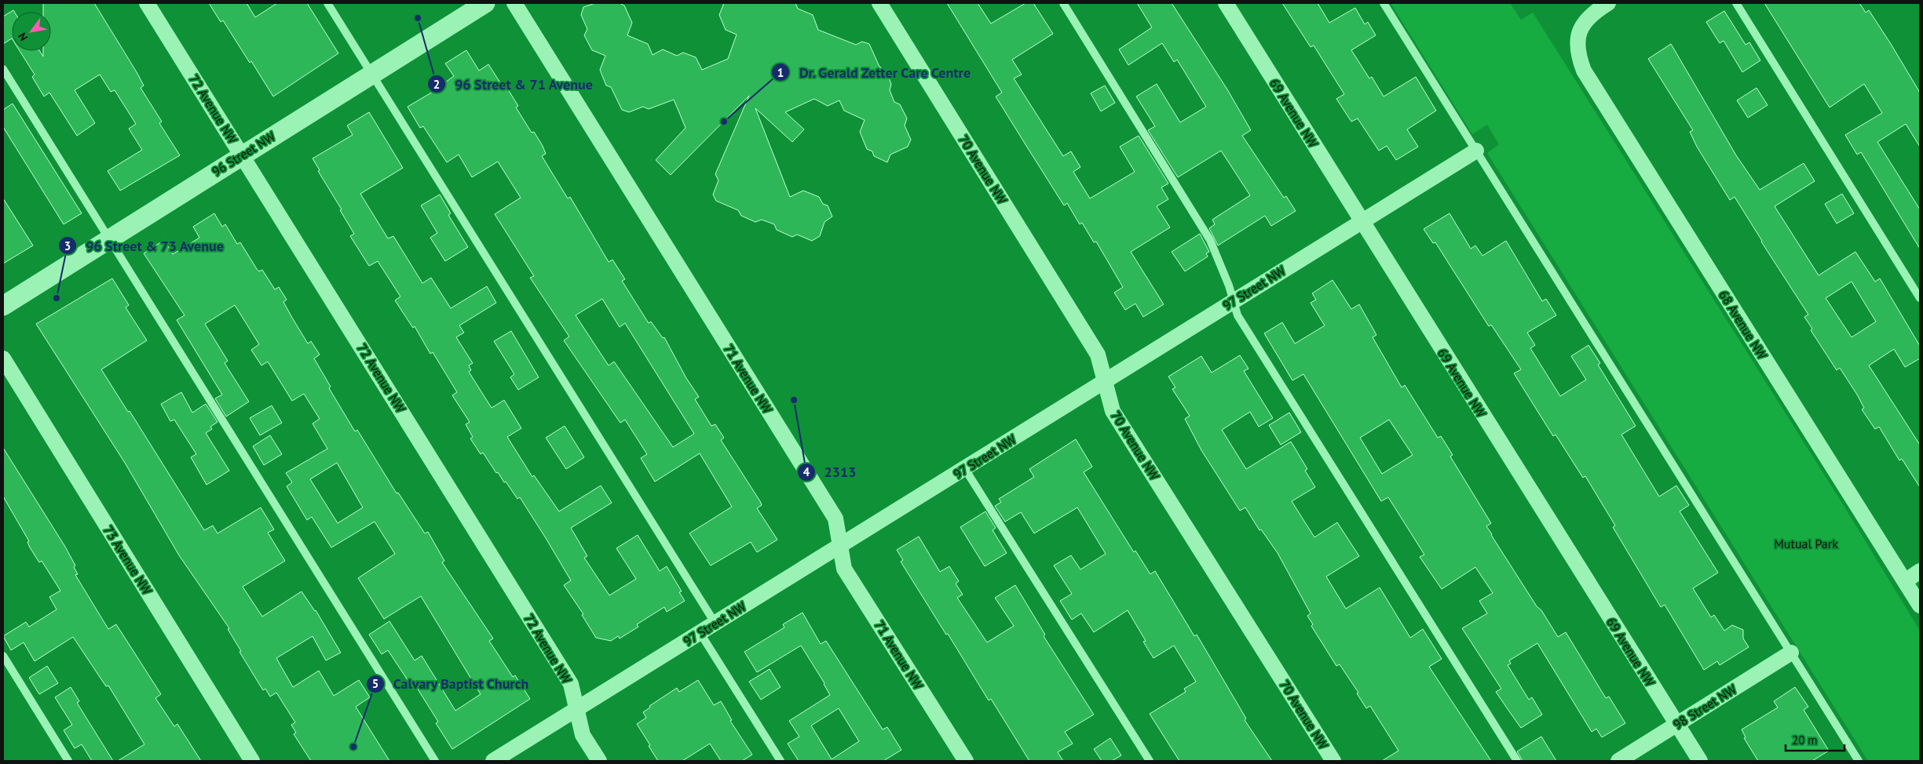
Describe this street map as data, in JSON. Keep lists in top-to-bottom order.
{
  "streets": {
    "street": [
      "72 Avenue NW",
      "69 Avenue NW",
      "96 Street NW",
      "70 Avenue NW",
      "97 Street NW",
      "68 Avenue NW",
      "71 Avenue NW",
      "73 Avenue NW",
      "98 Street NW"
    ]
  },
  "crossings": [
    ["72 Avenue NW", "96 Street NW"],
    ["72 Avenue NW", "97 Street NW"],
    ["69 Avenue NW", "97 Street NW"],
    ["69 Avenue NW", "98 Street NW"],
    ["70 Avenue NW", "97 Street NW"],
    ["97 Street NW", "71 Avenue NW"]
  ],
  "parks": ["Mutual Park"],
  "places": [
    "96 Street & 71 Avenue",
    "Dr. Gerald Zetter Care Centre",
    "96 Street & 73 Avenue",
    "2313",
    "Calvary Baptist Church"
  ],
  "scale_bar": "20 m",
  "north": "bottom left"
}
